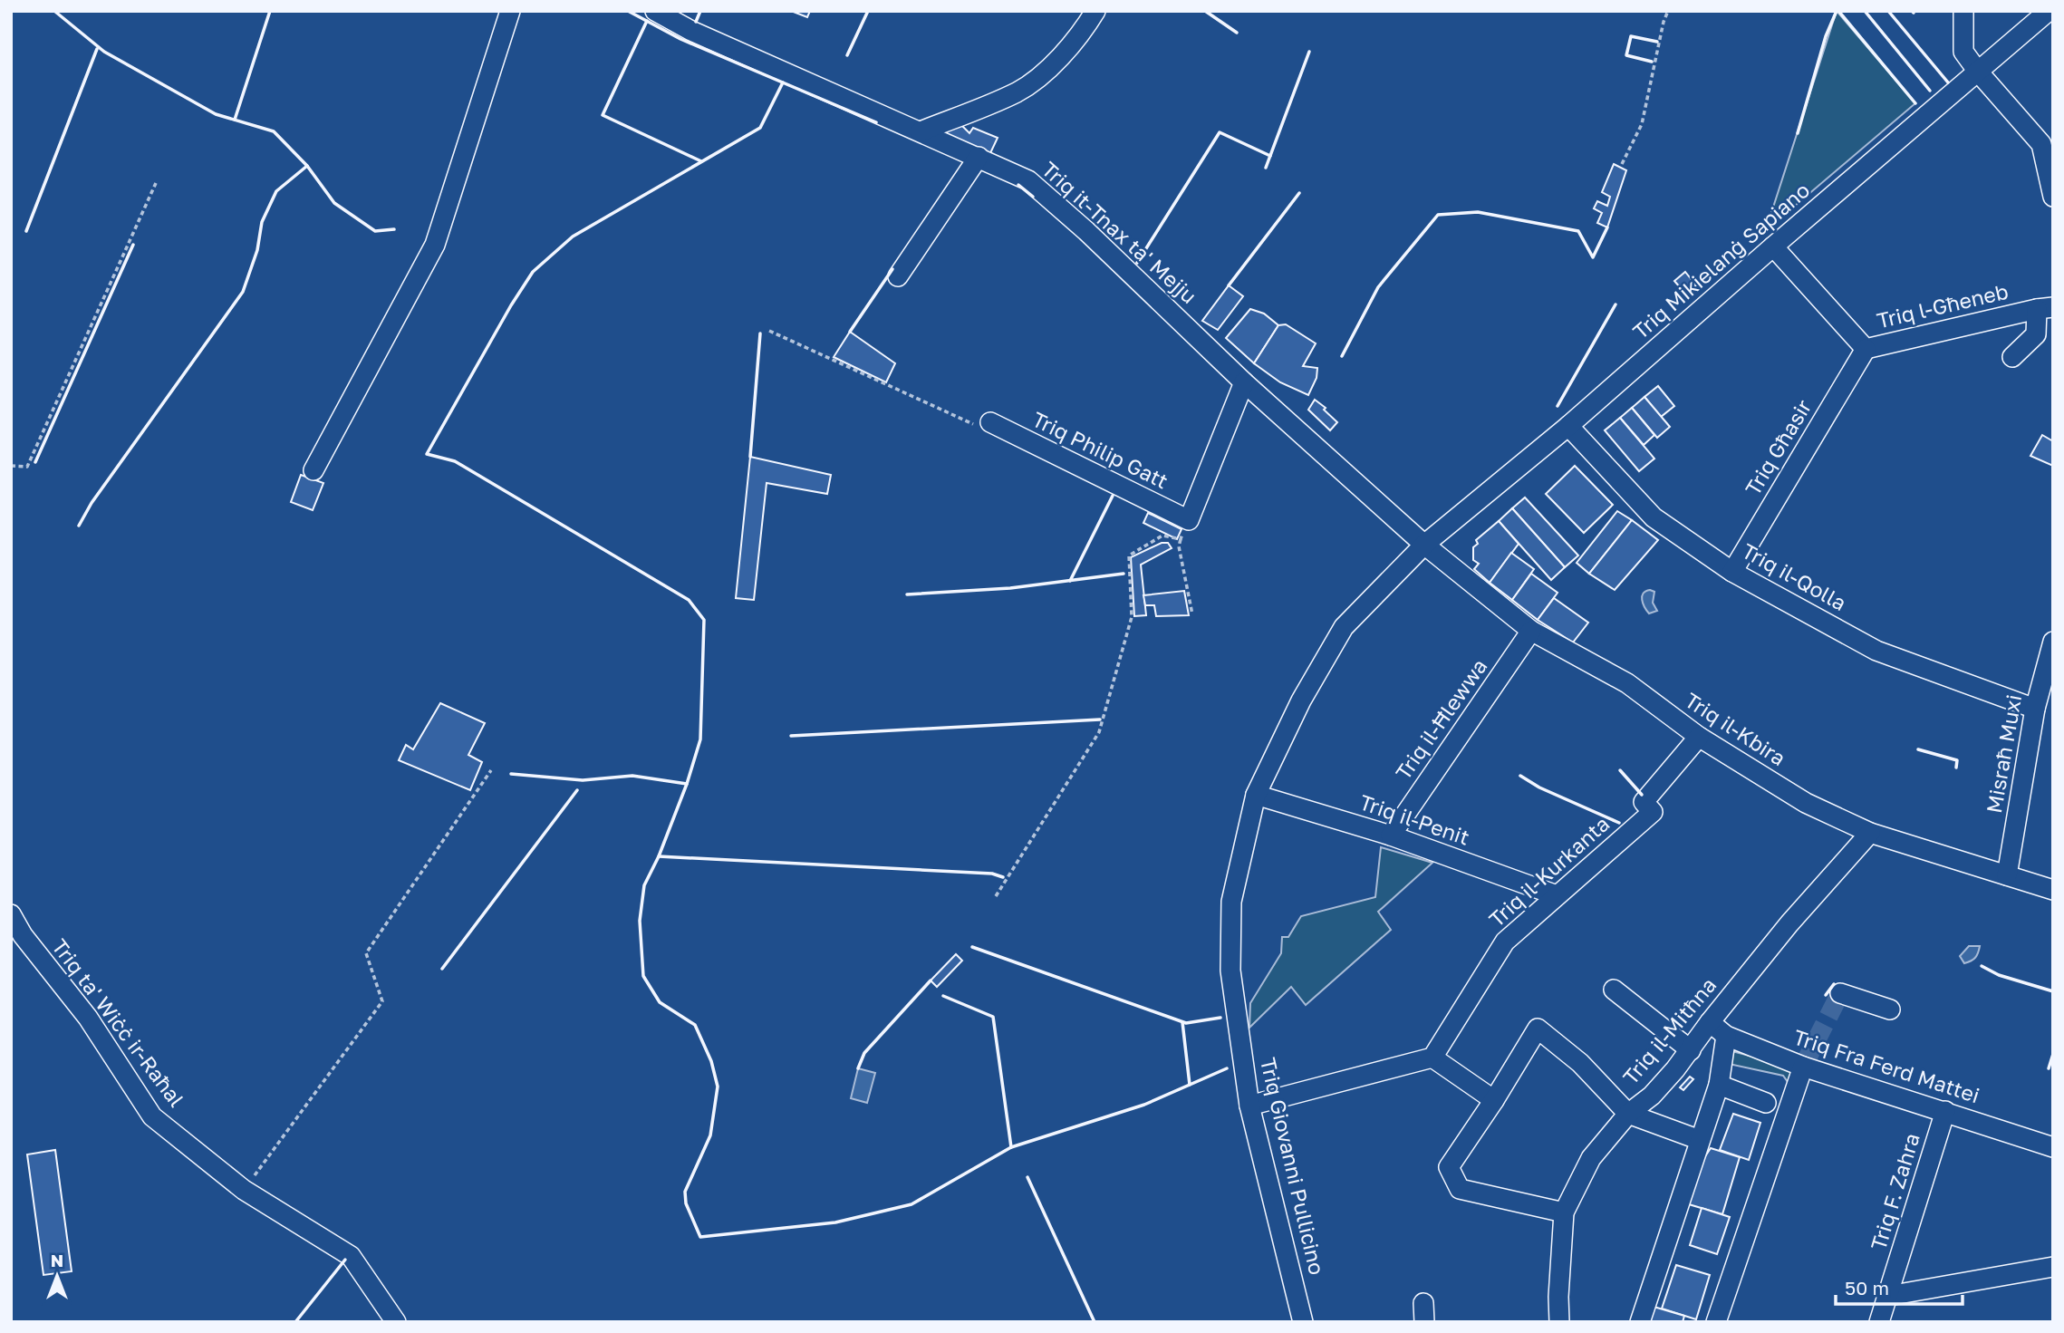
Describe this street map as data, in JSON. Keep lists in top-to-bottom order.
{
  "streets": {
    "street": [
      "Triq it-Tnax ta' Mejju",
      "Triq Mikielanġ Sapiano",
      "Triq l-Għeneb",
      "Triq Għasir",
      "Triq Philip Gatt",
      "Triq il-Qolla",
      "Triq il-Ħlewwa",
      "Triq il-Kbira",
      "Misraħ Muxi",
      "Triq il-Penit",
      "Triq il-Kurkanta",
      "Triq ta' Wiċċ ir-Raħal",
      "Triq il-Mitħna",
      "Triq Fra Ferd Mattei",
      "Triq Giovanni Pullicino",
      "Triq F. Zahra"
    ]
  },
  "crossings": [
    ["Triq it-Tnax ta' Mejju", "Triq Mikielanġ Sapiano"],
    ["Triq it-Tnax ta' Mejju", "Triq il-Kbira"],
    ["Triq it-Tnax ta' Mejju", "Triq Giovanni Pullicino"],
    ["Triq Mikielanġ Sapiano", "Triq l-Għeneb"],
    ["Triq Mikielanġ Sapiano", "Triq il-Qolla"],
    ["Triq Mikielanġ Sapiano", "Triq il-Kbira"],
    ["Triq Mikielanġ Sapiano", "Triq Giovanni Pullicino"],
    ["Triq l-Għeneb", "Triq Għasir"],
    ["Triq Għasir", "Triq il-Qolla"],
    ["Triq il-Qolla", "Misraħ Muxi"],
    ["Triq il-Ħlewwa", "Triq il-Kbira"],
    ["Triq il-Ħlewwa", "Triq il-Penit"],
    ["Triq il-Kbira", "Misraħ Muxi"],
    ["Triq il-Kbira", "Triq il-Kurkanta"],
    ["Triq il-Kbira", "Triq il-Mitħna"],
    ["Triq il-Kbira", "Triq Giovanni Pullicino"],
    ["Triq il-Penit", "Triq il-Kurkanta"],
    ["Triq il-Penit", "Triq Giovanni Pullicino"],
    ["Triq il-Mitħna", "Triq Fra Ferd Mattei"],
    ["Triq Fra Ferd Mattei", "Triq F. Zahra"]
  ],
  "scale_bar": "50 m",
  "north": "top"
}
